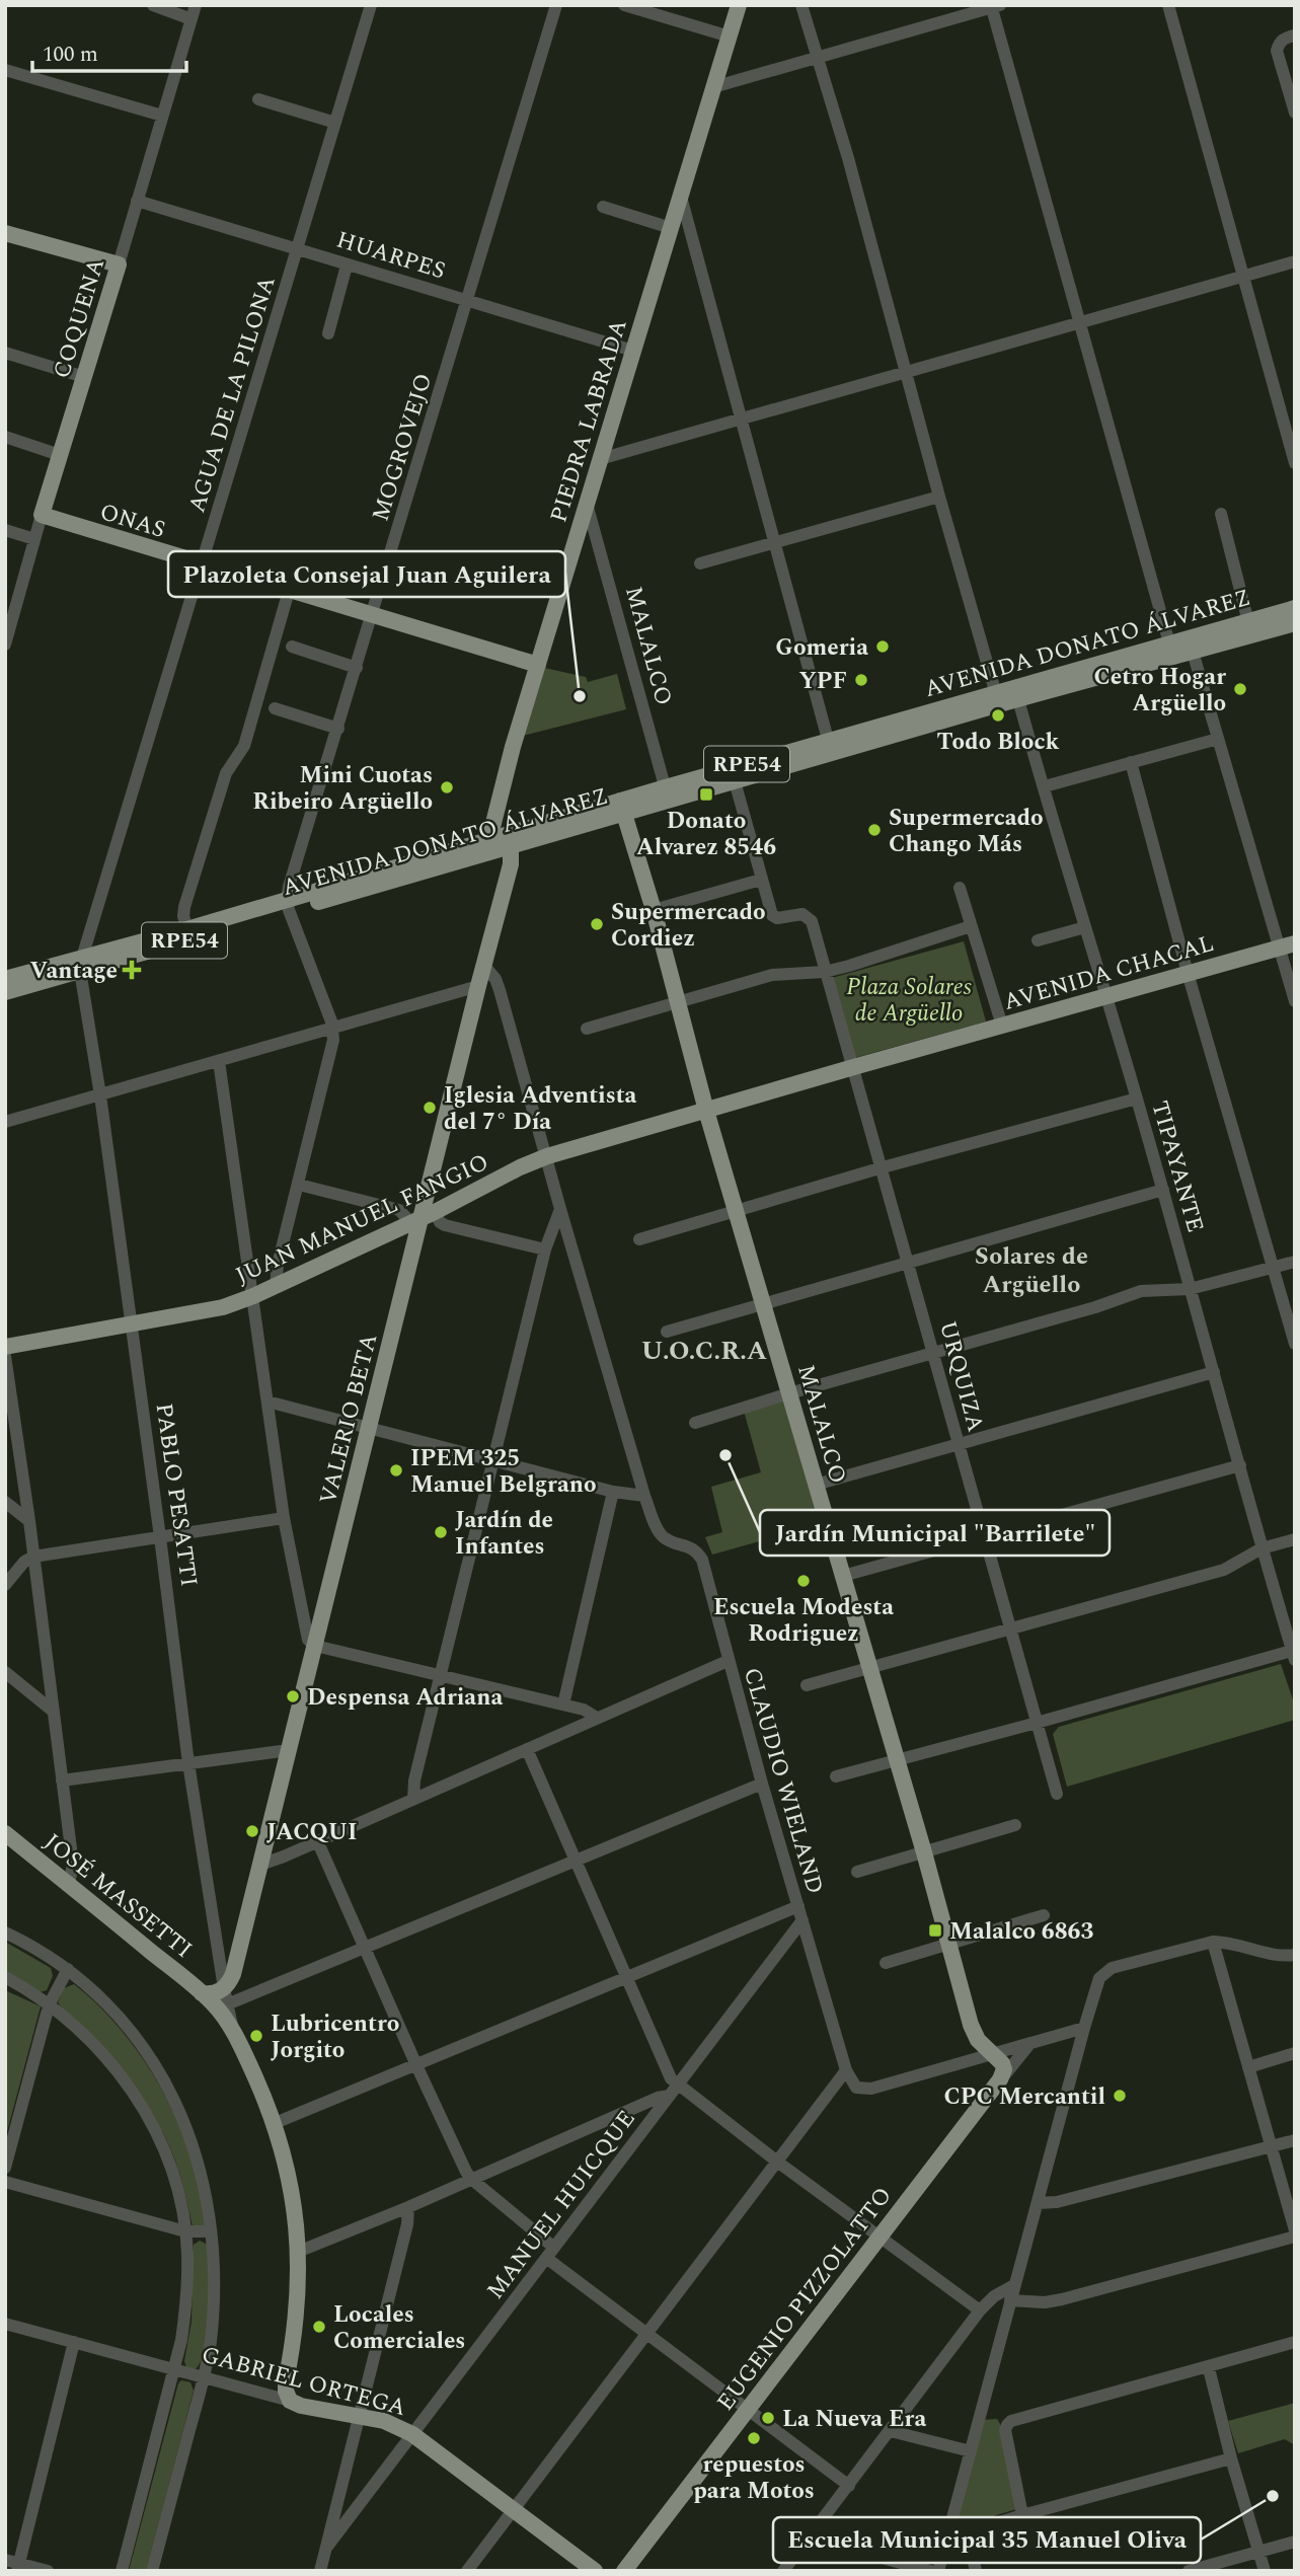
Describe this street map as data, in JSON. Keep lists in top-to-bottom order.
{
  "streets": {
    "main road": [
      "COQUENA",
      "PIEDRA LABRADA",
      "ONAS",
      "AVENIDA DONATO ÁLVAREZ",
      "MALALCO",
      "RPE54",
      "AVENIDA CHACAL",
      "JUAN MANUEL FANGIO",
      "VALERIO BETA",
      "PABLO PESATTI",
      "JOSÉ MASSETTI",
      "EUGENIO PIZZOLATTO",
      "GABRIEL ORTEGA"
    ],
    "street": [
      "HUARPES",
      "AGUA DE LA PILONA",
      "MOGROVEJO",
      "TIPAYANTE",
      "URQUIZA",
      "CLAUDIO WIELAND",
      "MANUEL HUICQUE"
    ]
  },
  "crossings": [
    ["HUARPES", "COQUENA"],
    ["HUARPES", "AGUA DE LA PILONA"],
    ["HUARPES", "PIEDRA LABRADA"],
    ["HUARPES", "MOGROVEJO"],
    ["COQUENA", "ONAS"],
    ["AGUA DE LA PILONA", "ONAS"],
    ["AGUA DE LA PILONA", "AVENIDA DONATO ÁLVAREZ"],
    ["AGUA DE LA PILONA", "PABLO PESATTI"],
    ["PIEDRA LABRADA", "ONAS"],
    ["PIEDRA LABRADA", "AVENIDA DONATO ÁLVAREZ"],
    ["PIEDRA LABRADA", "MALALCO"],
    ["PIEDRA LABRADA", "VALERIO BETA"],
    ["MOGROVEJO", "ONAS"],
    ["MOGROVEJO", "AVENIDA DONATO ÁLVAREZ"],
    ["AVENIDA DONATO ÁLVAREZ", "MALALCO"],
    ["AVENIDA DONATO ÁLVAREZ", "TIPAYANTE"],
    ["AVENIDA DONATO ÁLVAREZ", "VALERIO BETA"],
    ["AVENIDA DONATO ÁLVAREZ", "PABLO PESATTI"],
    ["MALALCO", "JUAN MANUEL FANGIO"],
    ["AVENIDA CHACAL", "TIPAYANTE"],
    ["AVENIDA CHACAL", "JUAN MANUEL FANGIO"],
    ["AVENIDA CHACAL", "URQUIZA"],
    ["JUAN MANUEL FANGIO", "URQUIZA"],
    ["JUAN MANUEL FANGIO", "VALERIO BETA"],
    ["JUAN MANUEL FANGIO", "PABLO PESATTI"],
    ["JUAN MANUEL FANGIO", "CLAUDIO WIELAND"],
    ["VALERIO BETA", "PABLO PESATTI"],
    ["VALERIO BETA", "CLAUDIO WIELAND"],
    ["PABLO PESATTI", "JOSÉ MASSETTI"],
    ["PABLO PESATTI", "GABRIEL ORTEGA"],
    ["CLAUDIO WIELAND", "MANUEL HUICQUE"],
    ["MANUEL HUICQUE", "GABRIEL ORTEGA"]
  ],
  "districts": ["Solares de Argüello", "U.O.C.R.A"],
  "parks": ["Plaza Solares de Argüello"],
  "places": {
    "other": [
      "Gomeria",
      "YPF",
      "Cetro Hogar Argüello",
      "Plazoleta Consejal Juan Aguilera",
      "Todo Block",
      "Mini Cuotas Ribeiro Argüello",
      "Supermercado Chango Más",
      "Supermercado Cordiez",
      "Iglesia Adventista del 7° Día",
      "Jardín Municipal \"Barrilete\"",
      "IPEM 325 Manuel Belgrano",
      "Jardín de Infantes",
      "Escuela Modesta Rodriguez",
      "Despensa Adriana",
      "JACQUI",
      "Lubricentro Jorgito",
      "CPC Mercantil",
      "Locales Comerciales",
      "La Nueva Era",
      "repuestos para Motos",
      "Escuela Municipal 35 Manuel Oliva"
    ],
    "transit": ["Donato Alvarez 8546", "Malalco 6863"],
    "health": ["Vantage"]
  },
  "scale_bar": "100 m"
}
